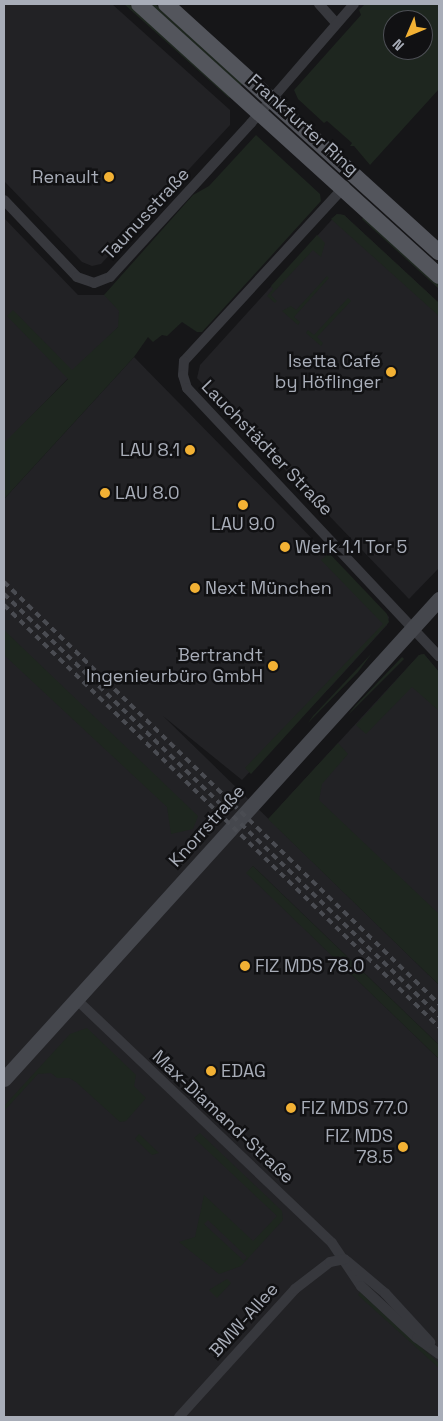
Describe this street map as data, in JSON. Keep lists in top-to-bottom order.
{
  "streets": {
    "main road": ["Frankfurter Ring"],
    "street": [
      "Taunusstraße",
      "Lauchstädter Straße",
      "Knorrstraße",
      "Max-Diamand-Straße",
      "BMW-Allee"
    ]
  },
  "crossings": [
    ["Frankfurter Ring", "Taunusstraße"],
    ["Frankfurter Ring", "Lauchstädter Straße"],
    ["Lauchstädter Straße", "Knorrstraße"],
    ["Knorrstraße", "Max-Diamand-Straße"],
    ["Max-Diamand-Straße", "BMW-Allee"]
  ],
  "places": [
    "Renault",
    "Isetta Café by Höflinger",
    "LAU 8.1",
    "LAU 8.0",
    "LAU 9.0",
    "Werk 1.1 Tor 5",
    "Next München",
    "Bertrandt Ingenieurbüro GmbH",
    "FIZ MDS 78.0",
    "EDAG",
    "FIZ MDS 77.0",
    "FIZ MDS 78.5"
  ],
  "north": "bottom left"
}
